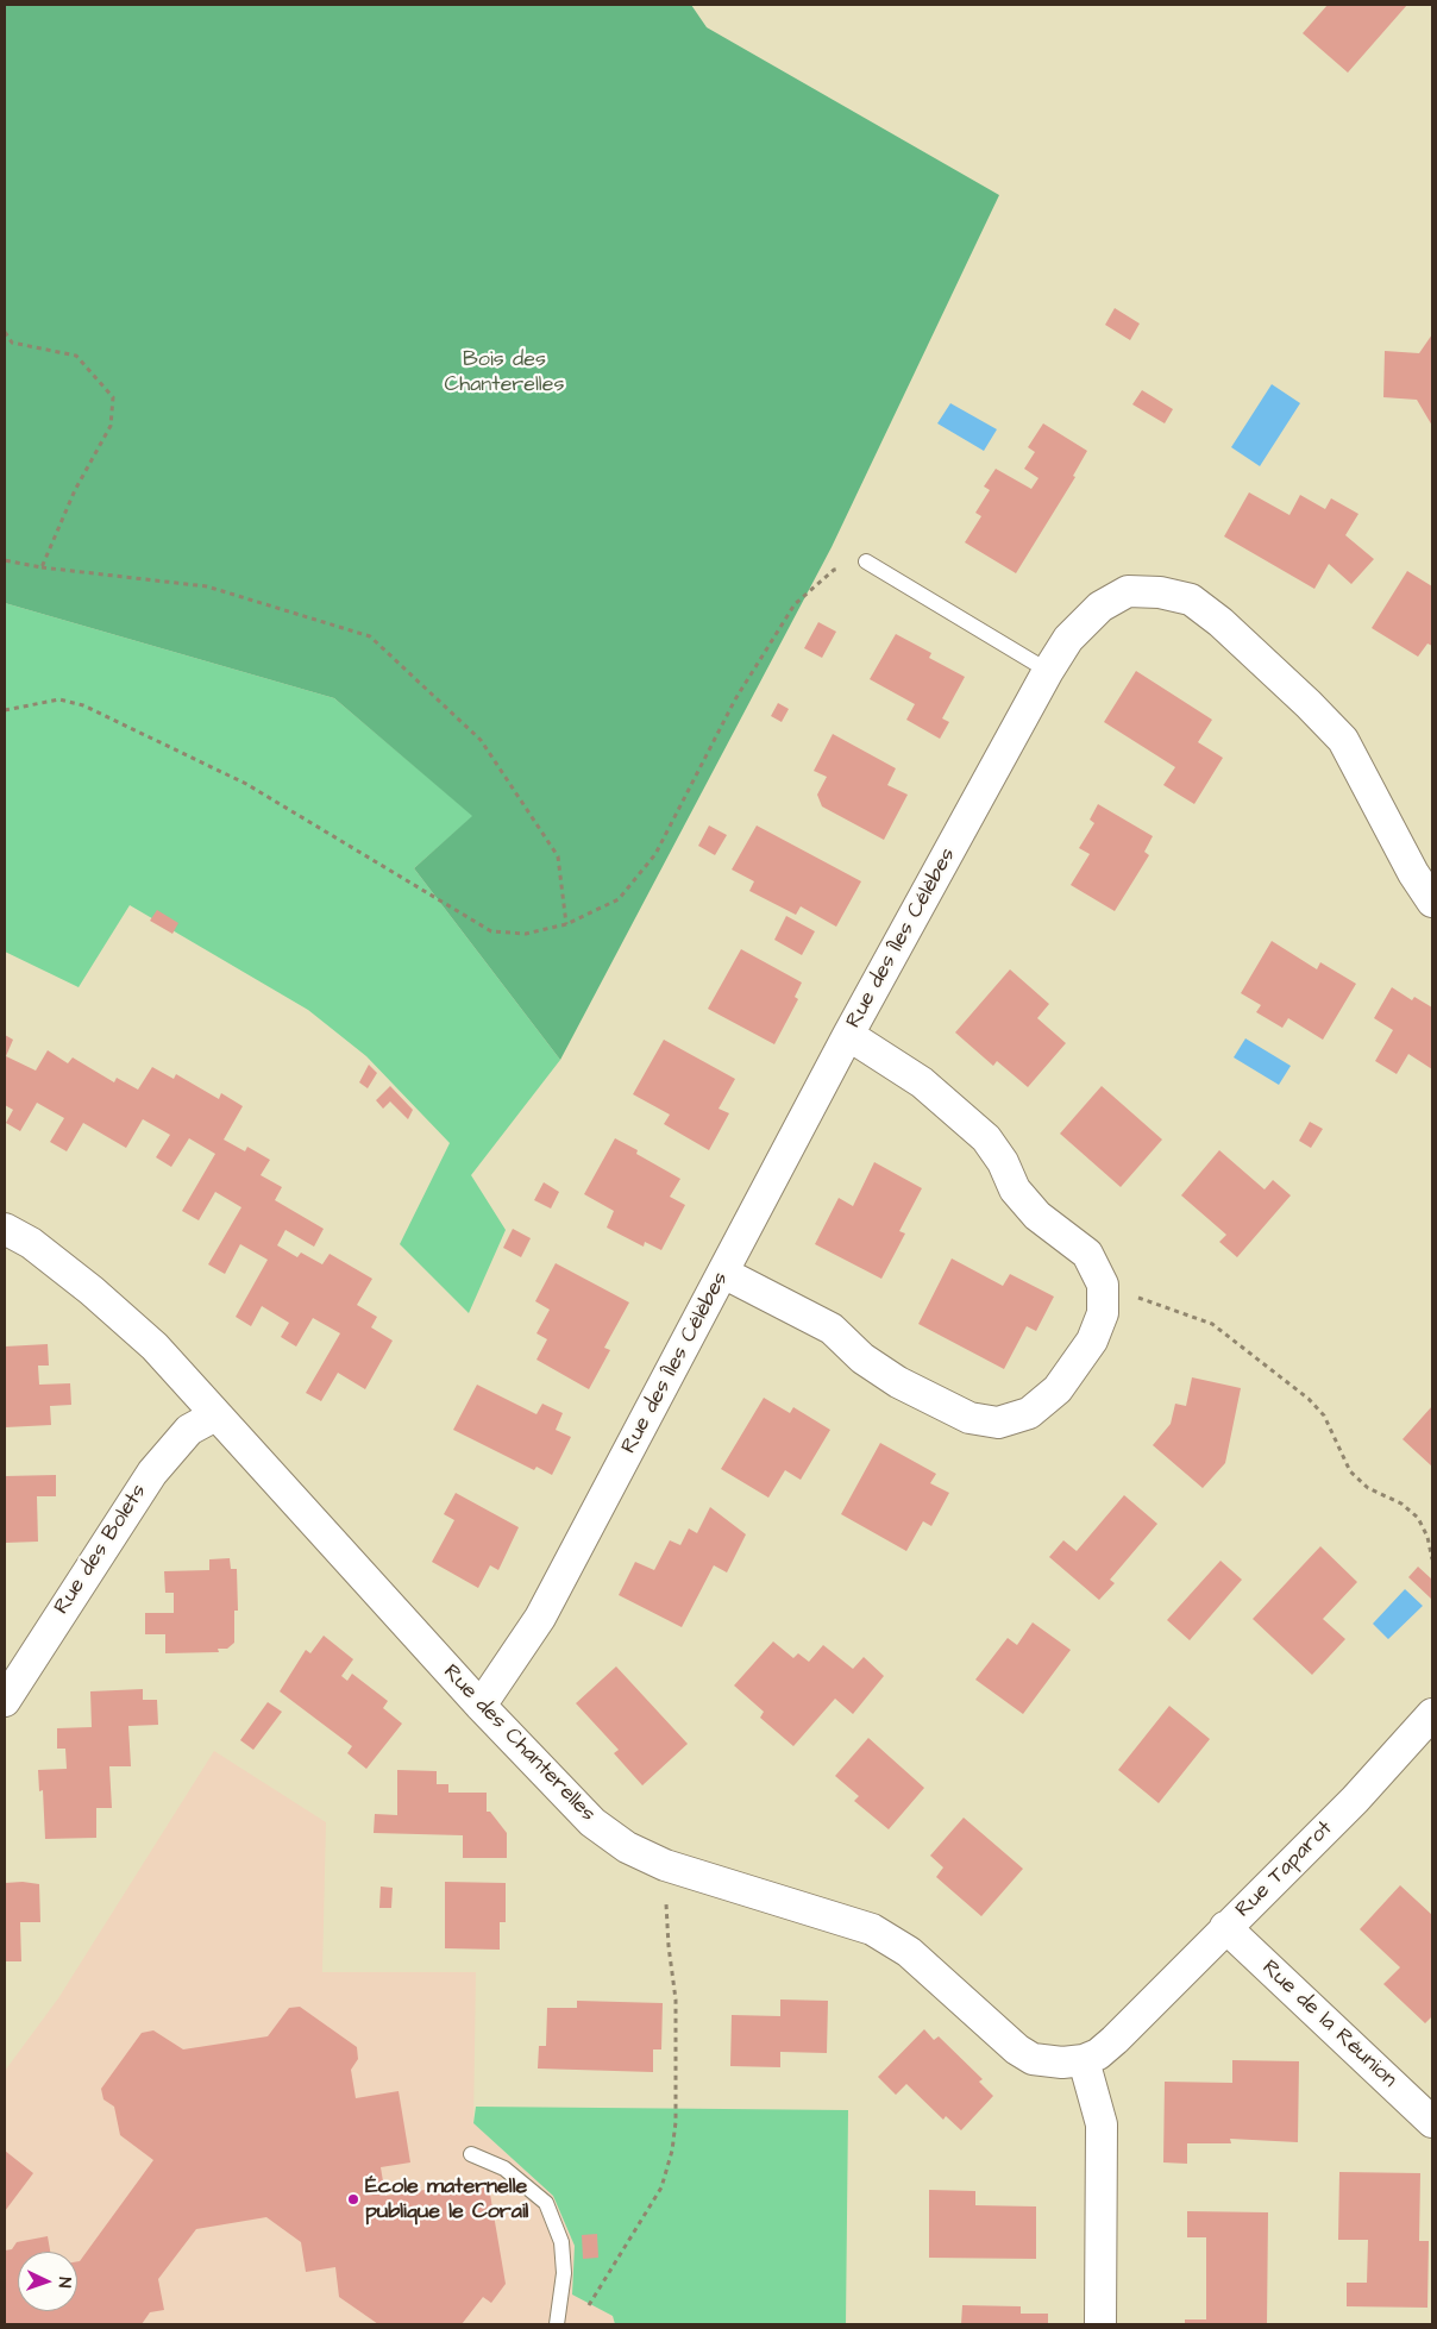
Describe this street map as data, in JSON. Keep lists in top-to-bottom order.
{
  "streets": {
    "street": [
      "Rue des Îles Célèbes",
      "Rue des Bolets",
      "Rue des Chanterelles",
      "Rue Taparot",
      "Rue de la Réunion"
    ]
  },
  "crossings": [
    ["Rue des Îles Célèbes", "Rue des Chanterelles"],
    ["Rue des Bolets", "Rue des Chanterelles"],
    ["Rue des Chanterelles", "Rue Taparot"],
    ["Rue Taparot", "Rue de la Réunion"]
  ],
  "parks": ["Bois des Chanterelles"],
  "places": ["École maternelle publique le Corail"],
  "north": "right"
}
